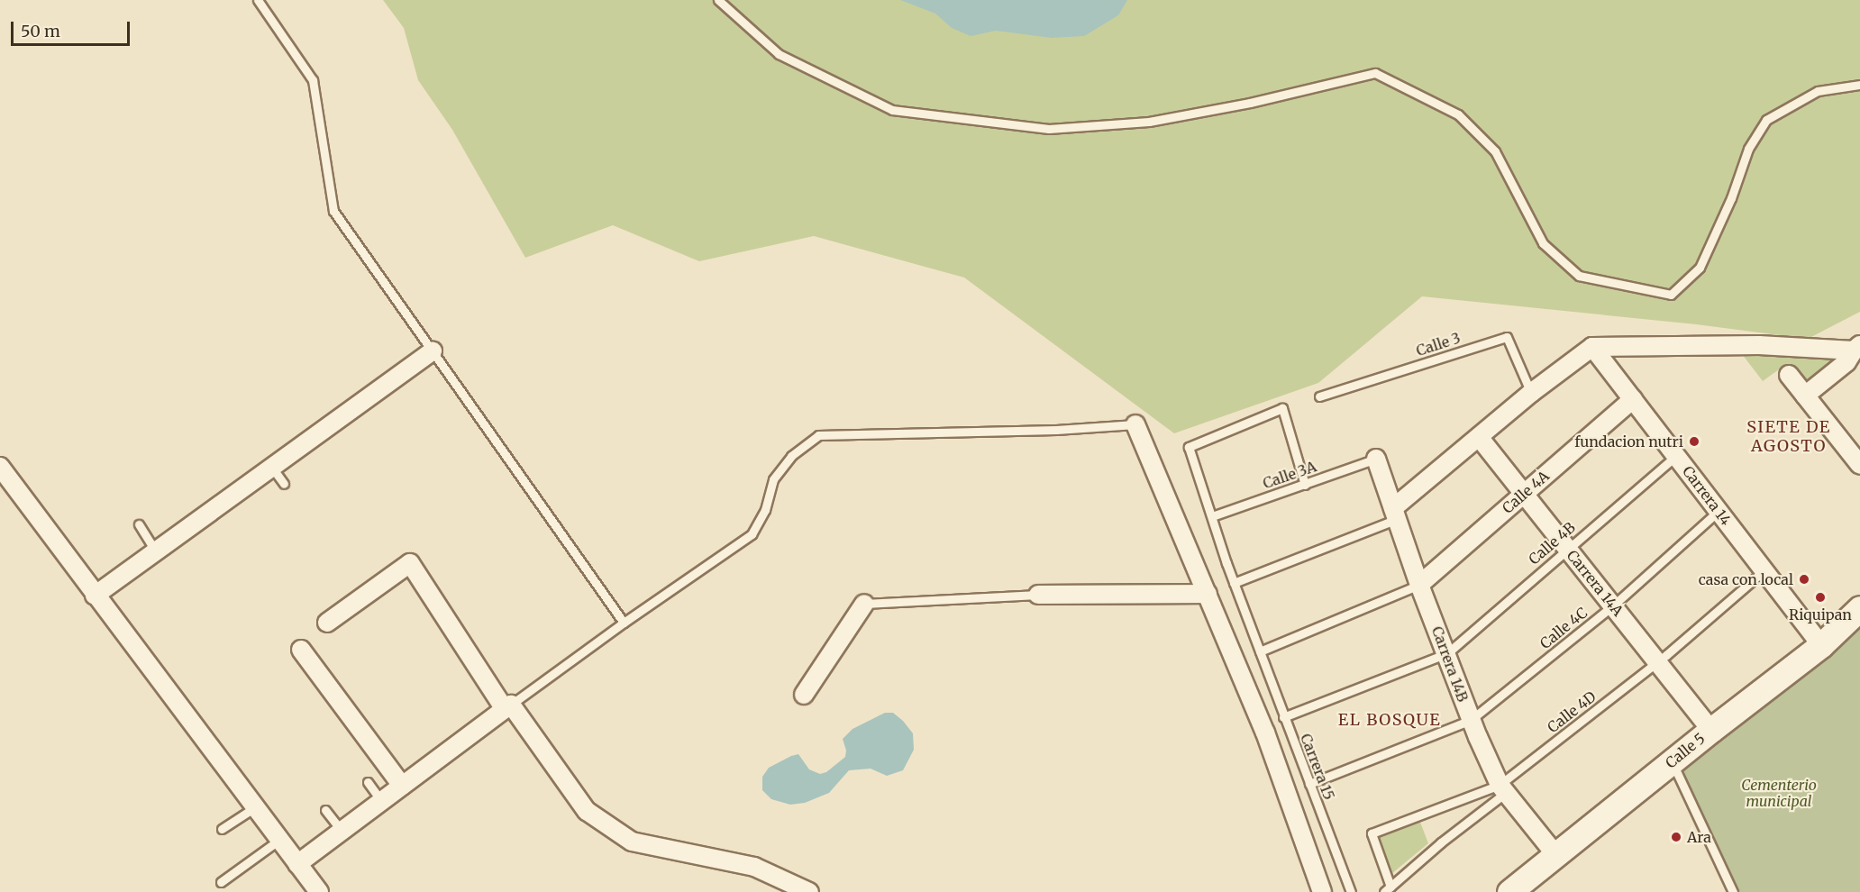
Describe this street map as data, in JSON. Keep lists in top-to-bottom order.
{
  "streets": {
    "street": [
      "Calle 4A",
      "Carrera 14",
      "Carrera 14A",
      "Carrera 14B",
      "Calle 5"
    ],
    "lane": [
      "Calle 3",
      "Calle 3A",
      "Calle 4B",
      "Calle 4C",
      "Calle 4D",
      "Carrera 15"
    ]
  },
  "crossings": [
    ["Calle 3A", "Carrera 14B"],
    ["Calle 3A", "Carrera 15"],
    ["Calle 4A", "Carrera 14"],
    ["Calle 4A", "Carrera 14A"],
    ["Calle 4A", "Carrera 14B"],
    ["Carrera 14", "Calle 4B"],
    ["Carrera 14", "Calle 4C"],
    ["Carrera 14", "Calle 4D"],
    ["Carrera 14", "Calle 5"],
    ["Calle 4B", "Carrera 14A"],
    ["Calle 4B", "Carrera 14B"],
    ["Carrera 14A", "Calle 4C"],
    ["Carrera 14A", "Calle 4D"],
    ["Carrera 14A", "Calle 5"],
    ["Calle 4C", "Carrera 14B"],
    ["Calle 4C", "Carrera 15"],
    ["Carrera 14B", "Calle 4D"],
    ["Carrera 14B", "Calle 5"]
  ],
  "districts": ["SIETE DE AGOSTO", "EL BOSQUE"],
  "parks": ["Cementerio municipal"],
  "places": [
    "fundacion nutri",
    "casa con local",
    "Riquipan",
    "Ara"
  ],
  "scale_bar": "50 m"
}
